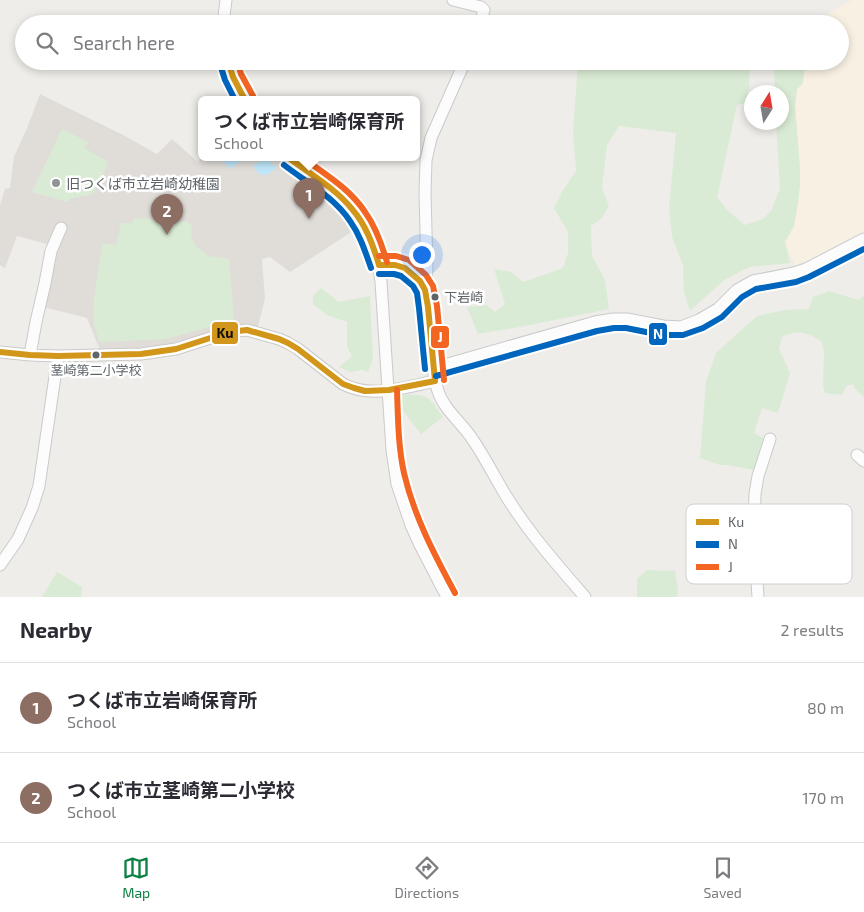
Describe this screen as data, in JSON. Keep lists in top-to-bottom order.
{
  "places": ["旧つくば市立岩崎幼稚園", "下岩崎", "茎崎第二小学校"],
  "lines": ["transit line Ku", "transit line N", "transit line J"],
  "legend": ["Ku", "N", "J"],
  "north": "top",
  "page": {
    "search": "Search here",
    "popup": ["つくば市立岩崎保育所", "School"],
    "pins": ["1", "2"],
    "heading": ["Nearby", "2 results"],
    "list": [
      {
        "mark": "1",
        "name": "つくば市立岩崎保育所",
        "note": "School",
        "value": "80 m"
      },
      {
        "mark": "2",
        "name": "つくば市立茎崎第二小学校",
        "note": "School",
        "value": "170 m"
      }
    ],
    "nav": ["Map", "Directions", "Saved"]
  }
}
